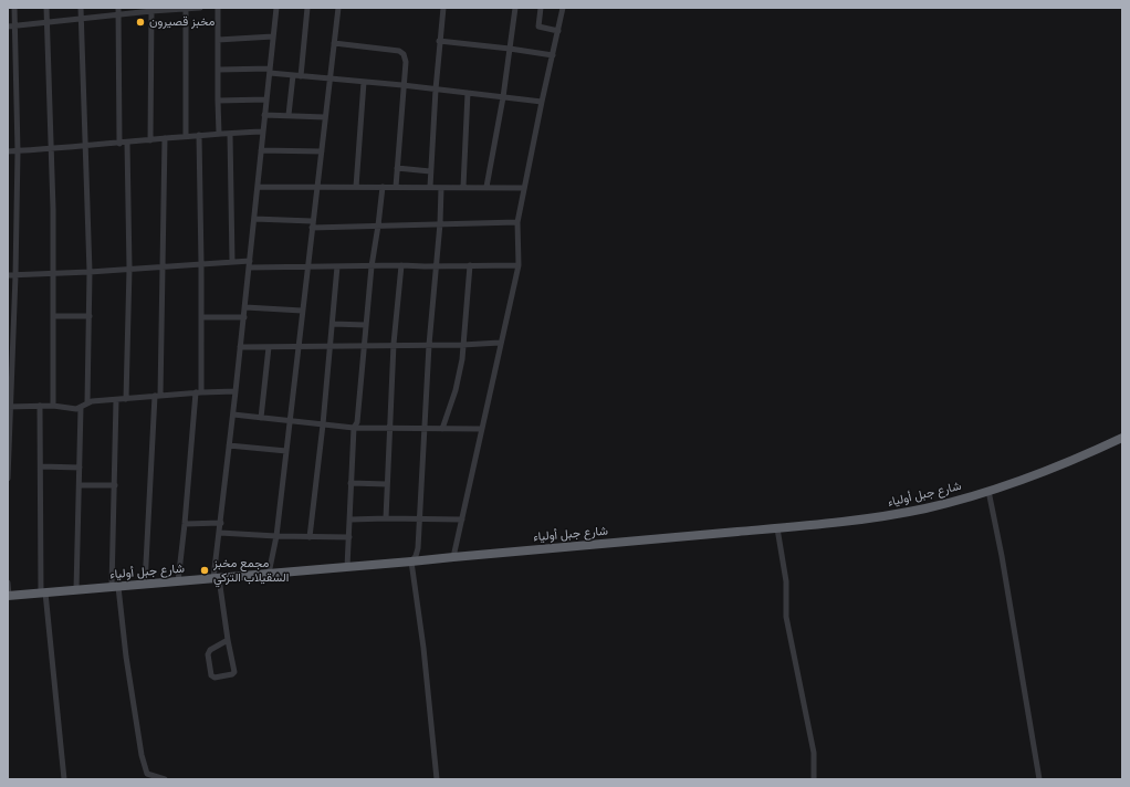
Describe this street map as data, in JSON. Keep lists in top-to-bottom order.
{
  "streets": {
    "highway": ["شارع جبل أولياء"]
  },
  "places": ["مخبز قصيرون", "مجمع مخبز الشقيلاب التركي"]
}
